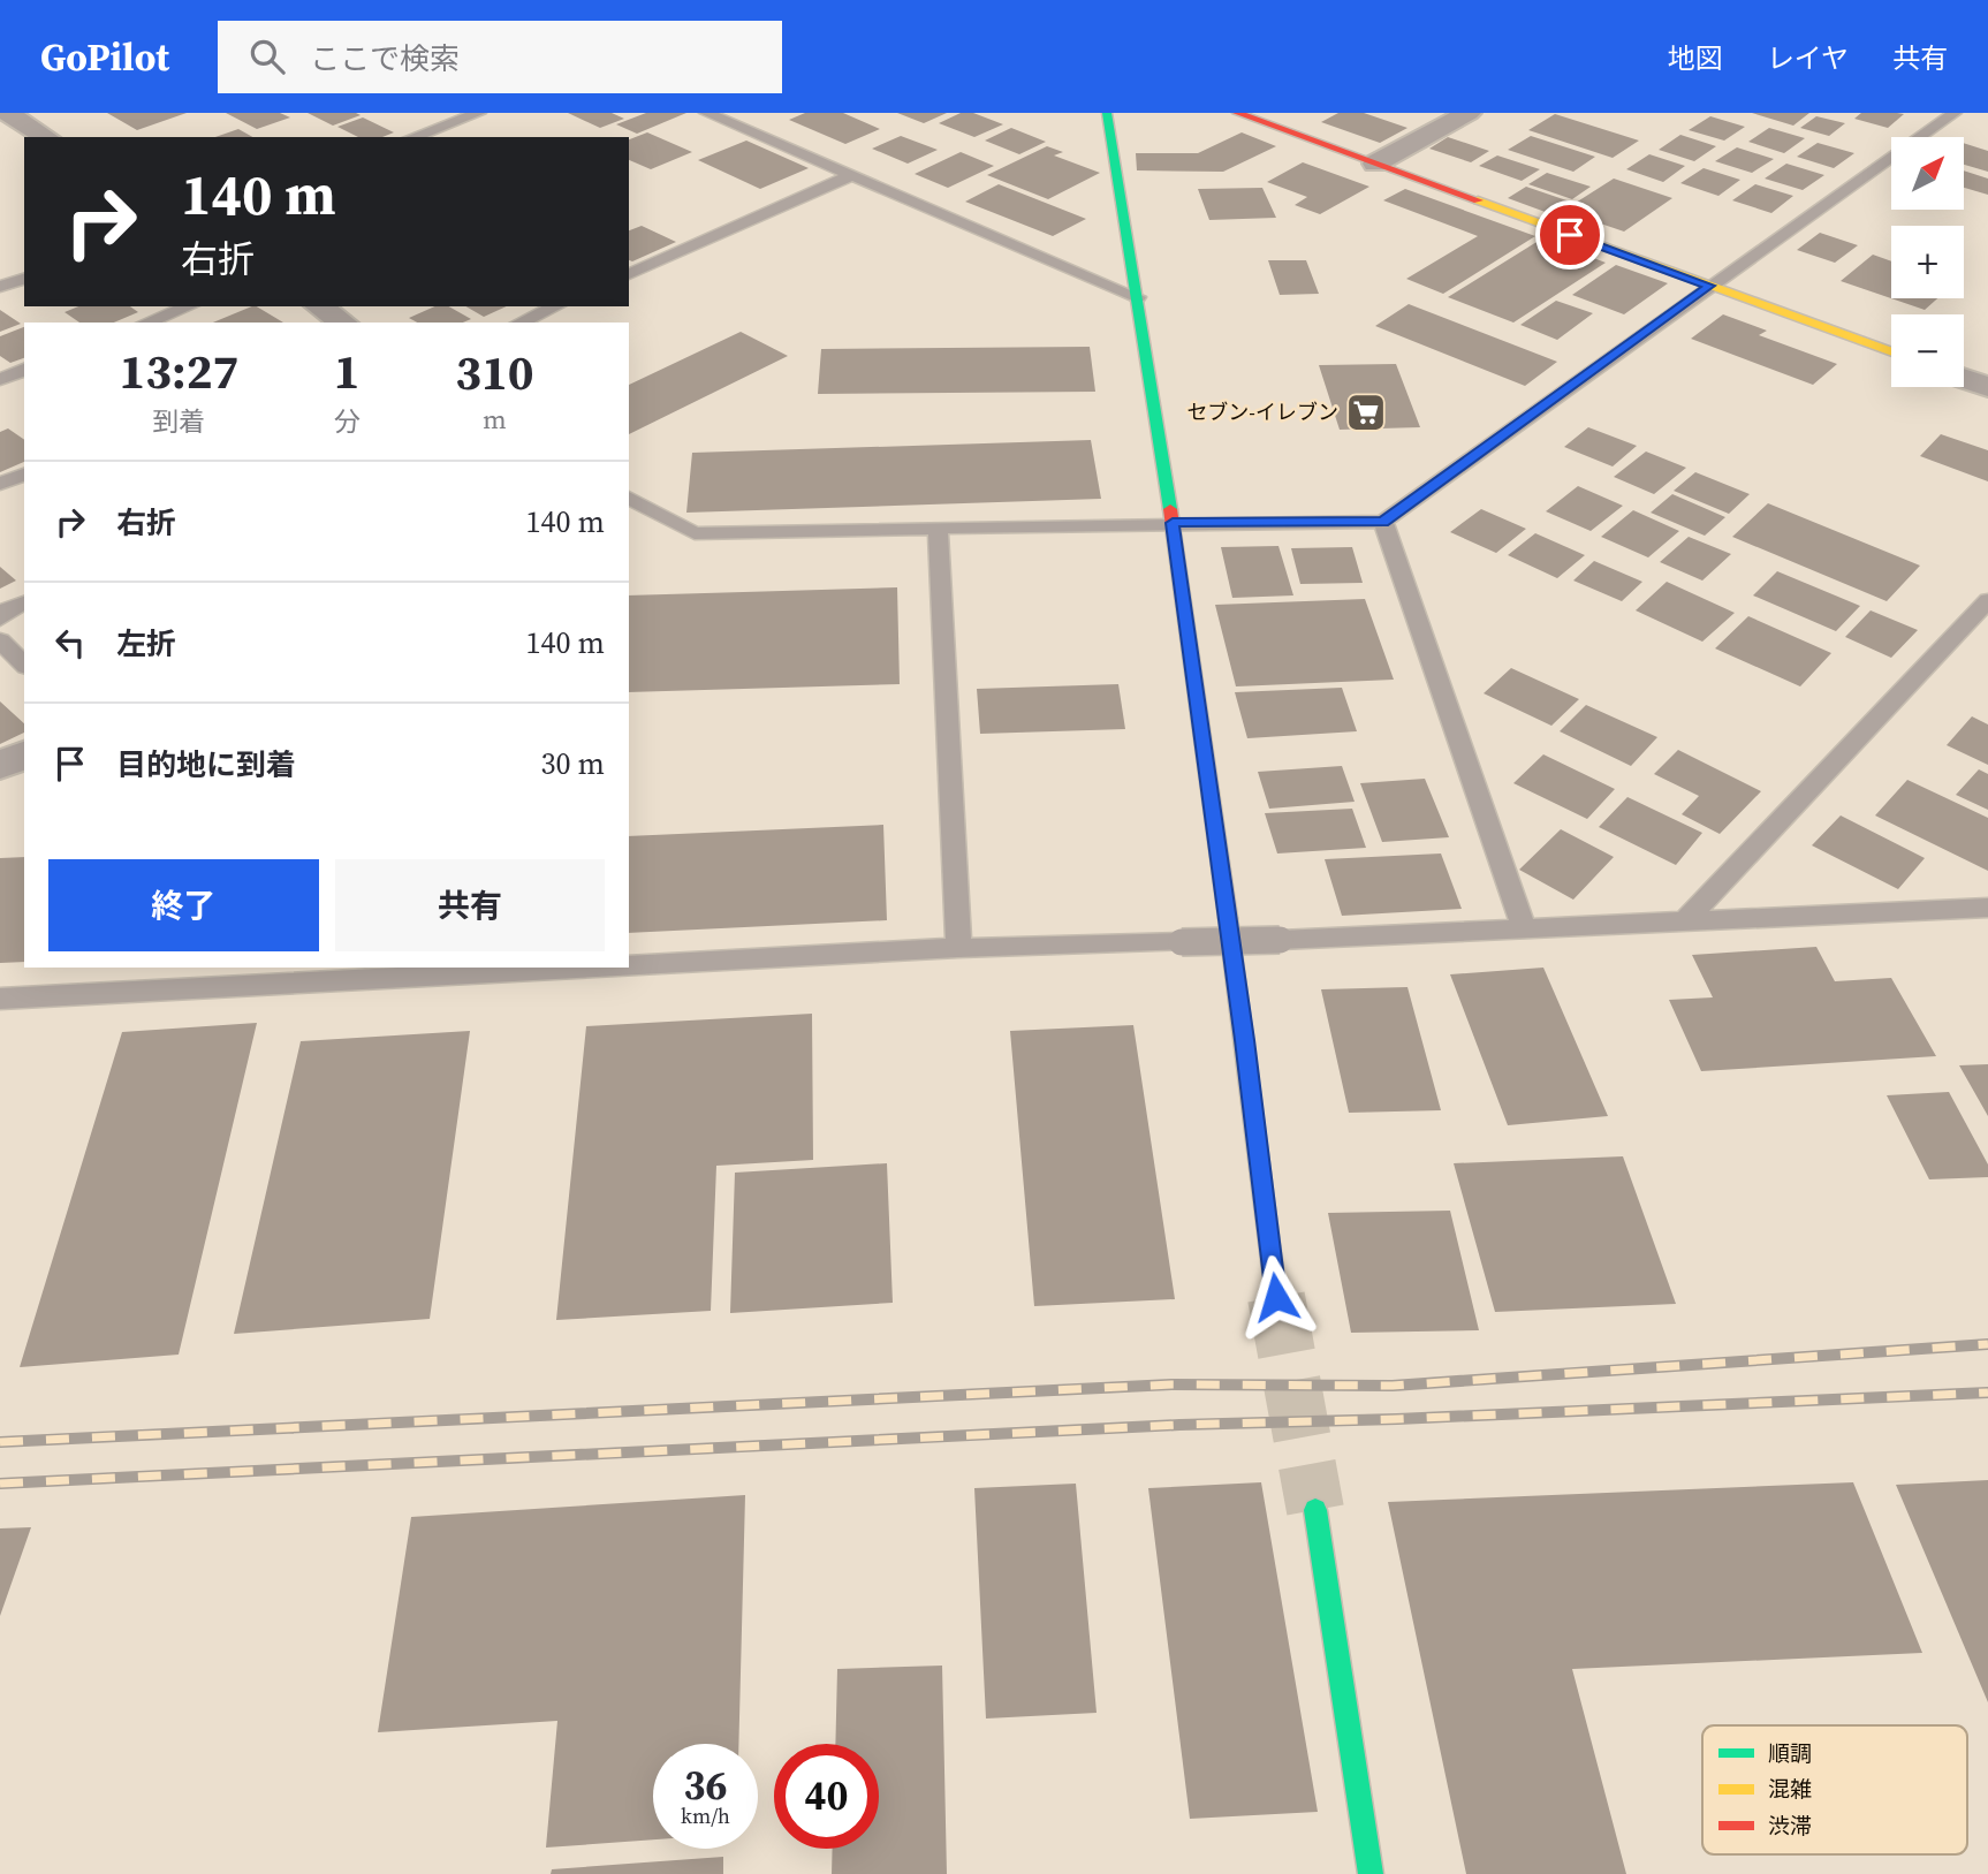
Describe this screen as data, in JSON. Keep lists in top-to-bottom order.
{
  "places": {
    "supermarket": ["セブン-イレブン"]
  },
  "legend": ["順調", "混雑", "渋滞"],
  "north": "top right",
  "page": {
    "header": "GoPilot",
    "search": "ここで検索",
    "nav": ["地図", "レイヤ", "共有"],
    "map_buttons": ["+", "−"],
    "turn": ["140 m", "右折"],
    "eta": [
      "13:27",
      "到着",
      "1",
      "分",
      "310",
      "m"
    ],
    "list": [
      {
        "name": "右折",
        "value": "140 m"
      },
      {
        "name": "左折",
        "value": "140 m"
      },
      {
        "name": "目的地に到着",
        "value": "30 m"
      }
    ],
    "buttons": ["終了", "共有"],
    "speed": "36 km/h",
    "limit": "40"
  }
}
